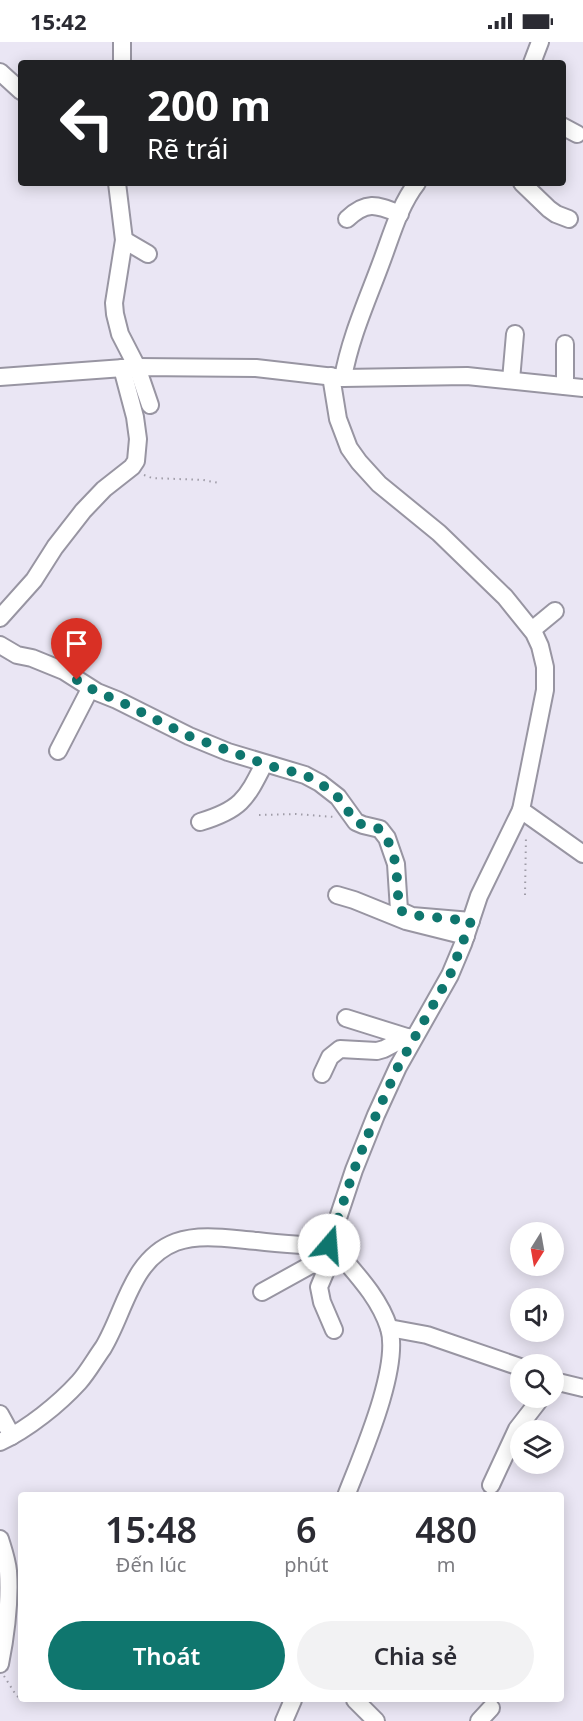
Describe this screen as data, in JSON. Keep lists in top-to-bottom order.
{
  "north": "bottom",
  "page": {
    "status": "15:42",
    "turn": ["200 m", "Rẽ trái"],
    "eta": [
      "15:48",
      "Đến lúc",
      "6",
      "phút",
      "480",
      "m"
    ],
    "buttons": ["Thoát", "Chia sẻ"]
  }
}
